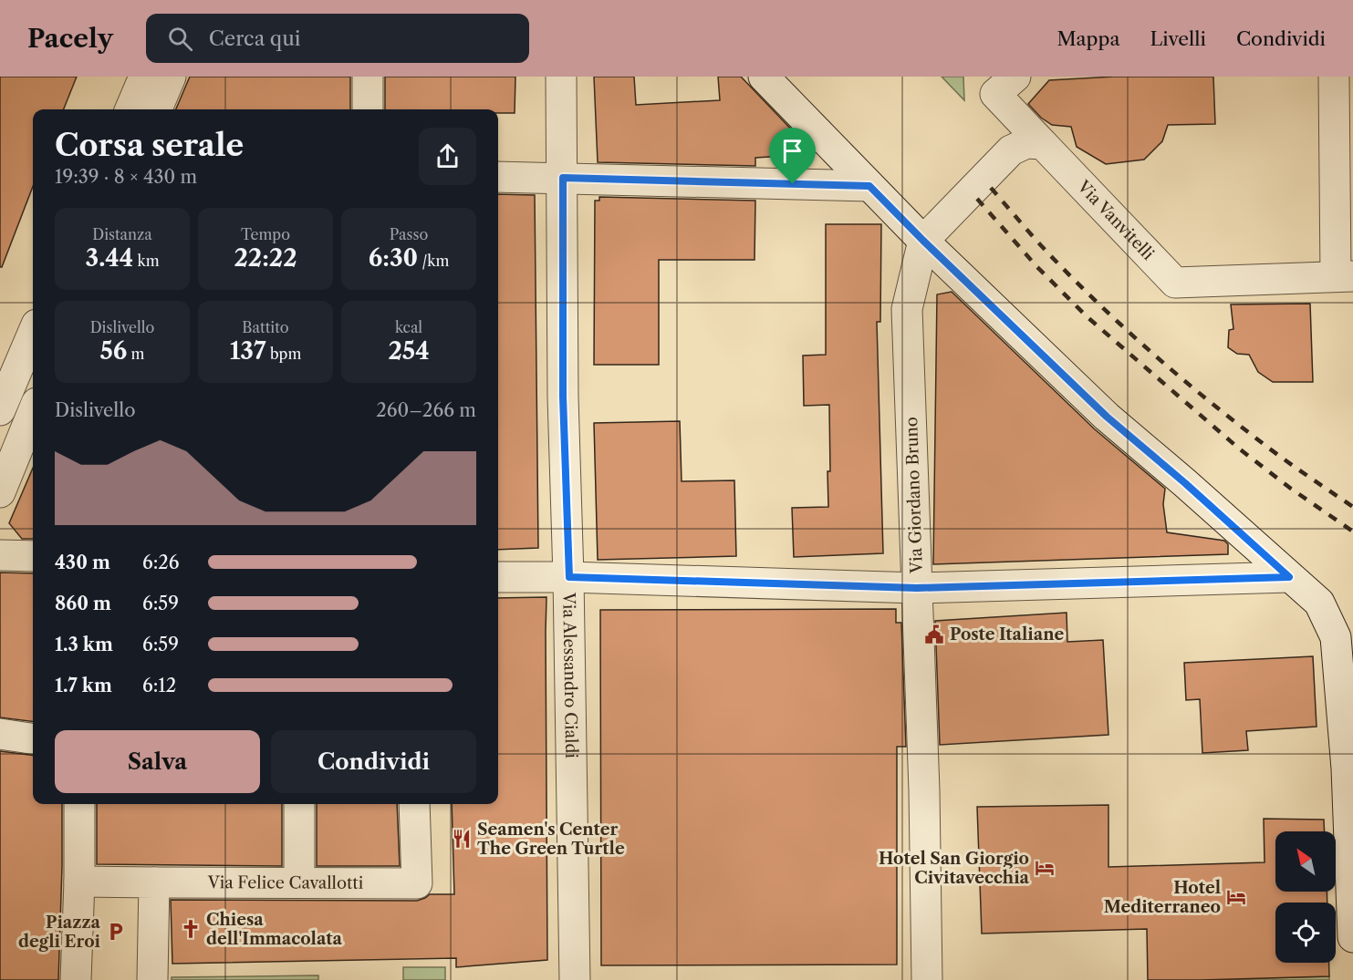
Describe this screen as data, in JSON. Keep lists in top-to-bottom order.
{
  "streets": {
    "street": [
      "Via Vanvitelli",
      "Via Giordano Bruno",
      "Via Alessandro Cialdi",
      "Via Felice Cavallotti"
    ]
  },
  "places": {
    "public building": ["Poste Italiane"],
    "restaurant": ["Seamen's Center The Green Turtle"],
    "hotel": ["Hotel San Giorgio Civitavecchia", "Hotel Mediterraneo"],
    "church": ["Chiesa dell'Immacolata"],
    "parking": ["Piazza degli Eroi"]
  },
  "north": "top left",
  "page": {
    "header": "Pacely",
    "search": "Cerca qui",
    "nav": ["Mappa", "Livelli", "Condividi"],
    "heading": ["Corsa serale", "19:39 · 8 × 430 m"],
    "stats": [
      ["Distanza", "3.44 km"],
      ["Tempo", "22:22"],
      ["Passo", "6:30 /km"],
      ["Dislivello", "56 m"],
      ["Battito", "137 bpm"],
      ["kcal", "254"]
    ],
    "chart": ["Dislivello", "260–266 m"],
    "list": [
      {
        "name": "430 m",
        "note": "6:26"
      },
      {
        "name": "860 m",
        "note": "6:59"
      },
      {
        "name": "1.3 km",
        "note": "6:59"
      },
      {
        "name": "1.7 km",
        "note": "6:12"
      }
    ],
    "buttons": ["Salva", "Condividi"]
  }
}
